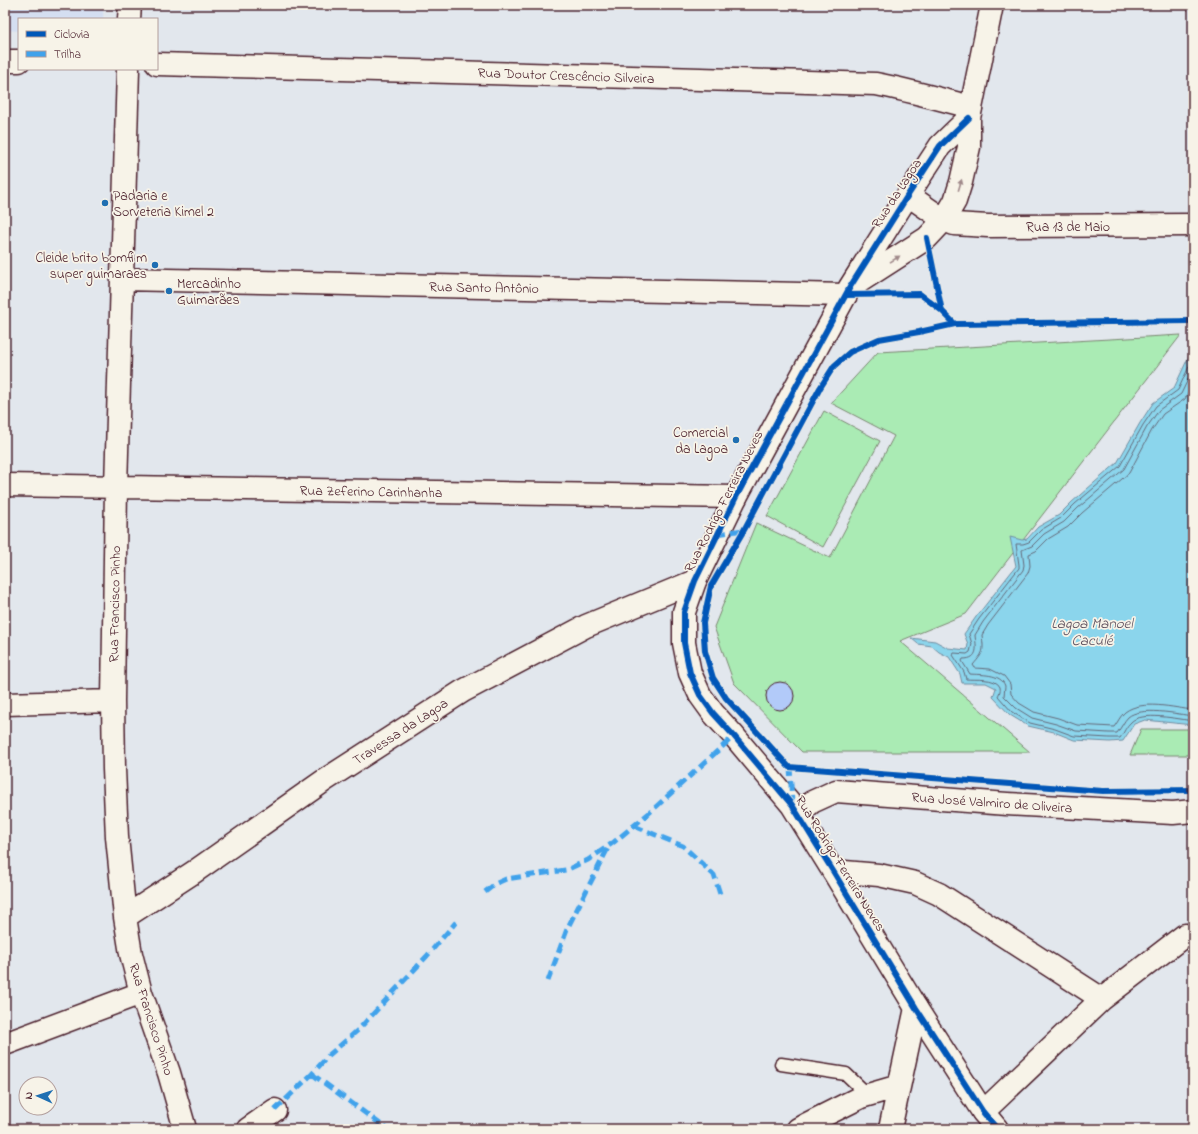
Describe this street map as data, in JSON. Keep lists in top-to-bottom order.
{
  "streets": {
    "street": [
      "Rua Doutor Crescêncio Silveira",
      "Rua da Lagoa",
      "Rua 13 de Maio",
      "Rua Santo Antônio",
      "Rua Zeferino Carinhanha",
      "Rua Rodrigo Ferreira Neves",
      "Rua Francisco Pinho",
      "Travessa da Lagoa",
      "Rua José Valmiro de Oliveira"
    ]
  },
  "crossings": [
    ["Rua Doutor Crescêncio Silveira", "Rua da Lagoa"],
    ["Rua da Lagoa", "Rua Santo Antônio"],
    ["Rua da Lagoa", "Rua Rodrigo Ferreira Neves"],
    ["Rua Santo Antônio", "Rua Rodrigo Ferreira Neves"],
    ["Rua Santo Antônio", "Rua Francisco Pinho"],
    ["Rua Zeferino Carinhanha", "Rua Rodrigo Ferreira Neves"],
    ["Rua Zeferino Carinhanha", "Rua Francisco Pinho"],
    ["Rua Rodrigo Ferreira Neves", "Travessa da Lagoa"],
    ["Rua Rodrigo Ferreira Neves", "Rua José Valmiro de Oliveira"],
    ["Rua Francisco Pinho", "Travessa da Lagoa"]
  ],
  "water": ["Lagoa Manoel Caculé"],
  "places": [
    "Padaria e Sorveteria Kimel 2",
    "Cleide brito bomfim super guimaraes",
    "Mercadinho Guimarães",
    "Comercial da Lagoa"
  ],
  "legend": ["Ciclovia", "Trilha"],
  "north": "left"
}
